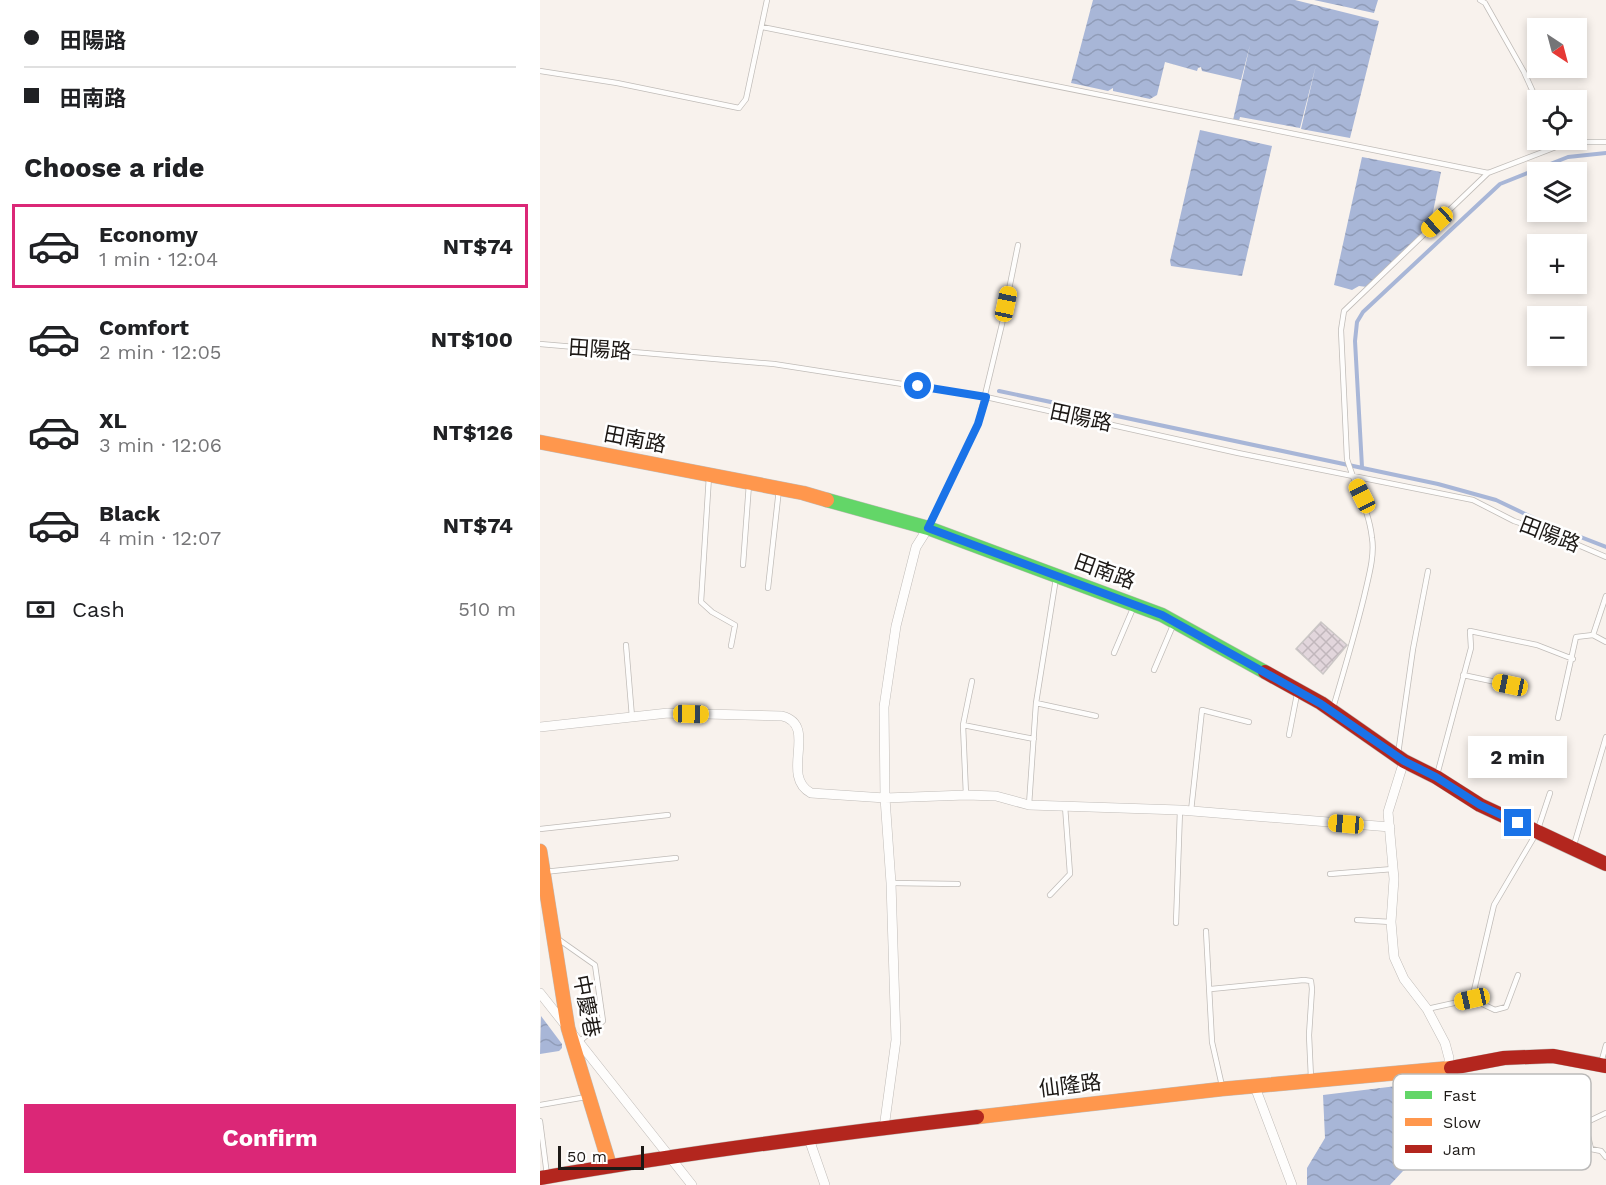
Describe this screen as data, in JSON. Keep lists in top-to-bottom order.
{
  "streets": {
    "street": ["田南路", "中慶巷", "仙隆路"],
    "lane": ["田陽路"]
  },
  "crossings": [
    ["中慶巷", "仙隆路"]
  ],
  "legend": ["Fast", "Slow", "Jam"],
  "scale_bar": "50 m",
  "north": "bottom right",
  "page": {
    "banner": ["田陽路", "田南路"],
    "map_buttons": ["+", "−"],
    "heading": "Choose a ride",
    "list": [
      {
        "name": "Economy",
        "note": "1 min · 12:04",
        "value": "NT$74"
      },
      {
        "name": "Comfort",
        "note": "2 min · 12:05",
        "value": "NT$100"
      },
      {
        "name": "XL",
        "note": "3 min · 12:06",
        "value": "NT$126"
      },
      {
        "name": "Black",
        "note": "4 min · 12:07",
        "value": "NT$74"
      }
    ],
    "pay": ["Cash", "510 m"],
    "bubble": "2 min",
    "buttons": "Confirm",
    "scale": "50 m"
  }
}
